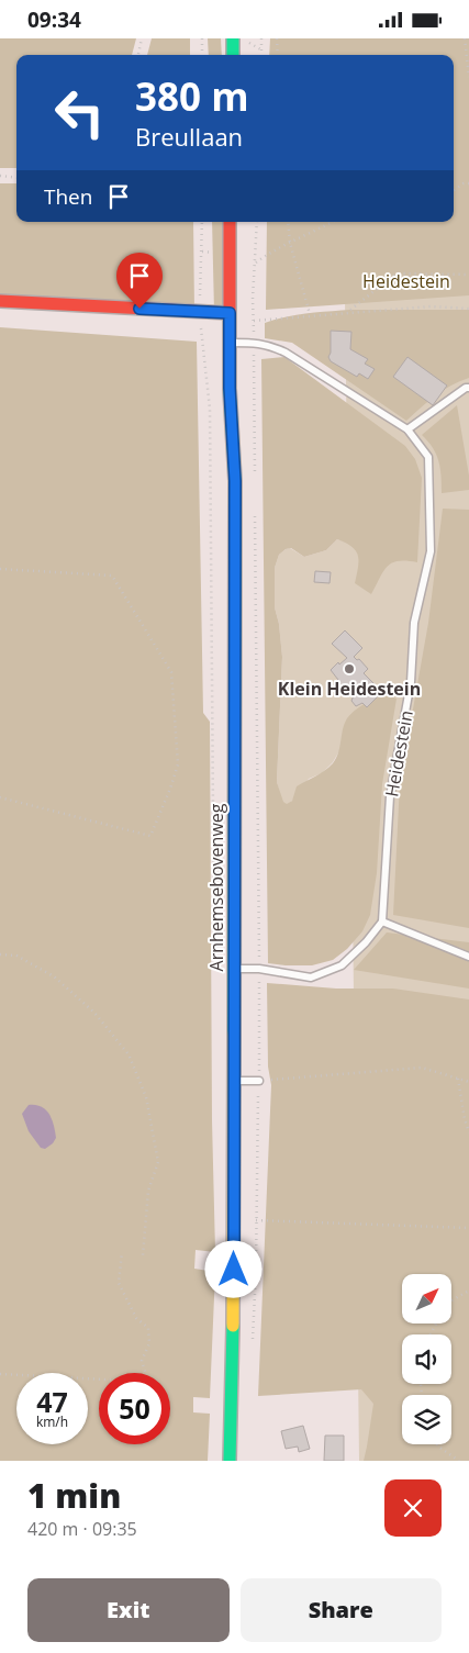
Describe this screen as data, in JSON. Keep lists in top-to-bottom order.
{
  "streets": {
    "main road": ["Arnhemsebovenweg"],
    "lane": ["Heidestein"]
  },
  "crossings": [
    ["Heidestein", "Arnhemsebovenweg"]
  ],
  "parks": ["Heidestein"],
  "places": ["Klein Heidestein"],
  "north": "top right",
  "page": {
    "status": "09:34",
    "turn": ["380 m", "Breullaan"],
    "then": "Then",
    "speed": "47 km/h",
    "limit": "50",
    "heading": ["1 min", "420 m · 09:35"],
    "buttons": ["Exit", "Share"]
  }
}
